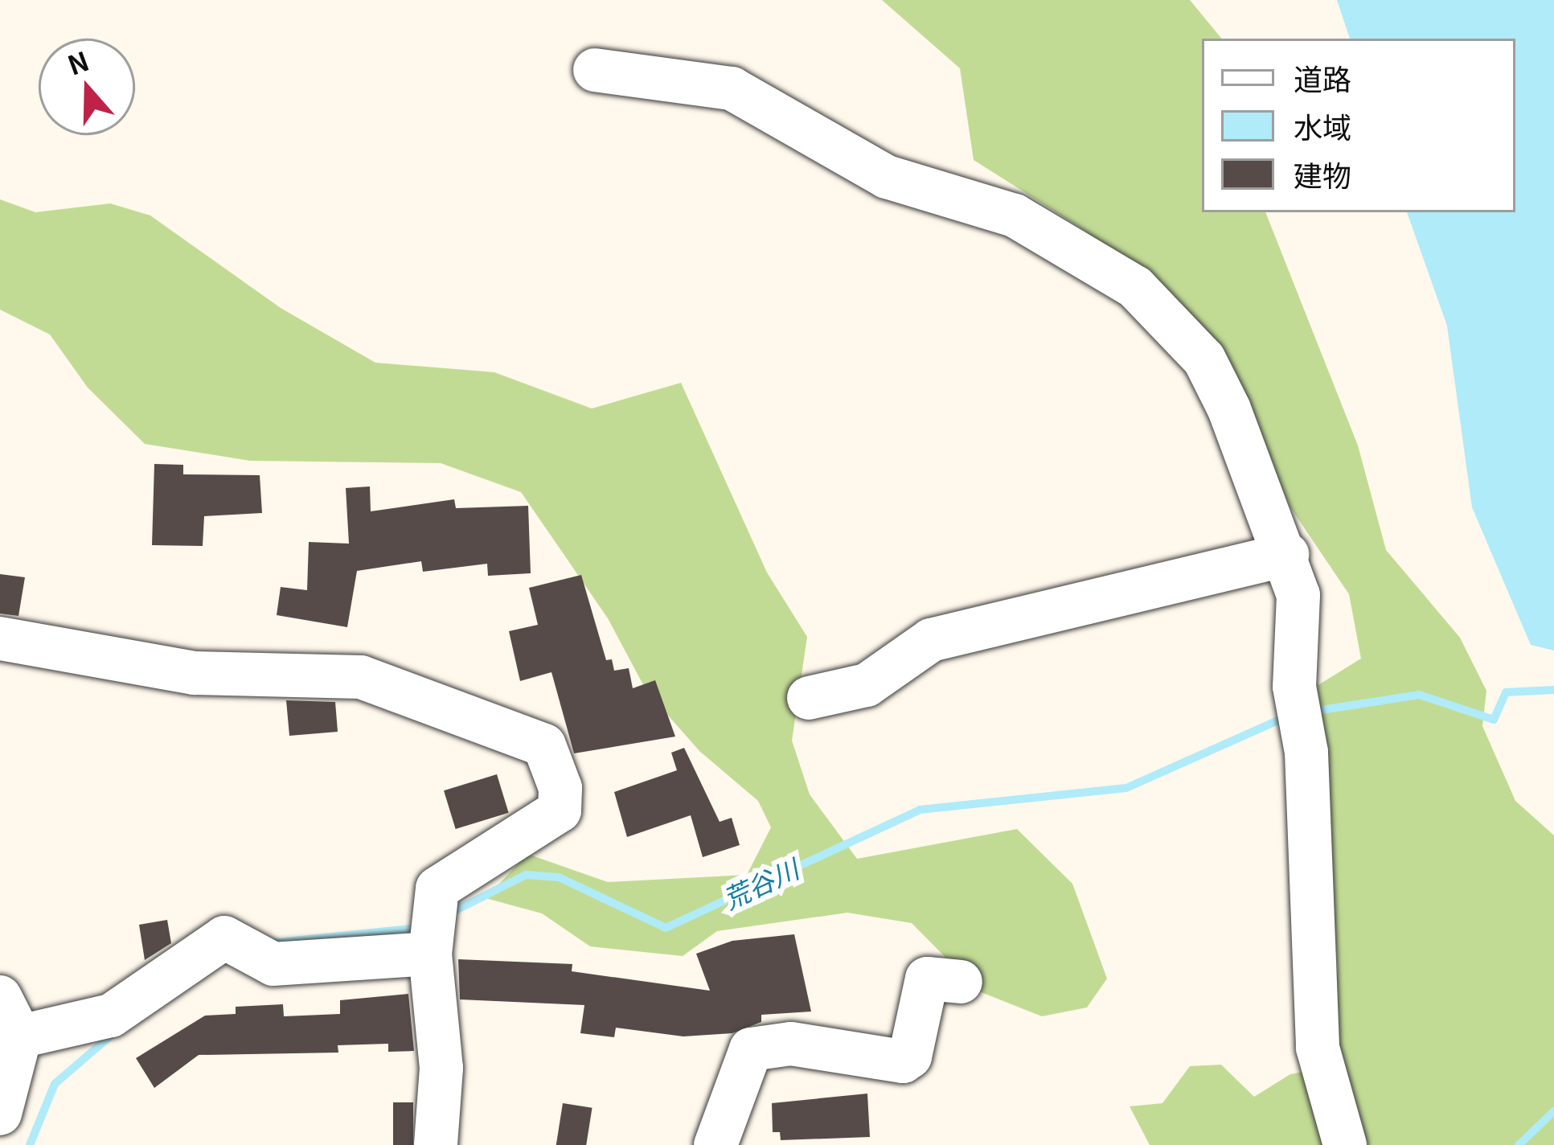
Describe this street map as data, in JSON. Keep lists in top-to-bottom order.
{
  "water": ["荒谷川"],
  "legend": ["道路", "水域", "建物"],
  "north": "top"
}
